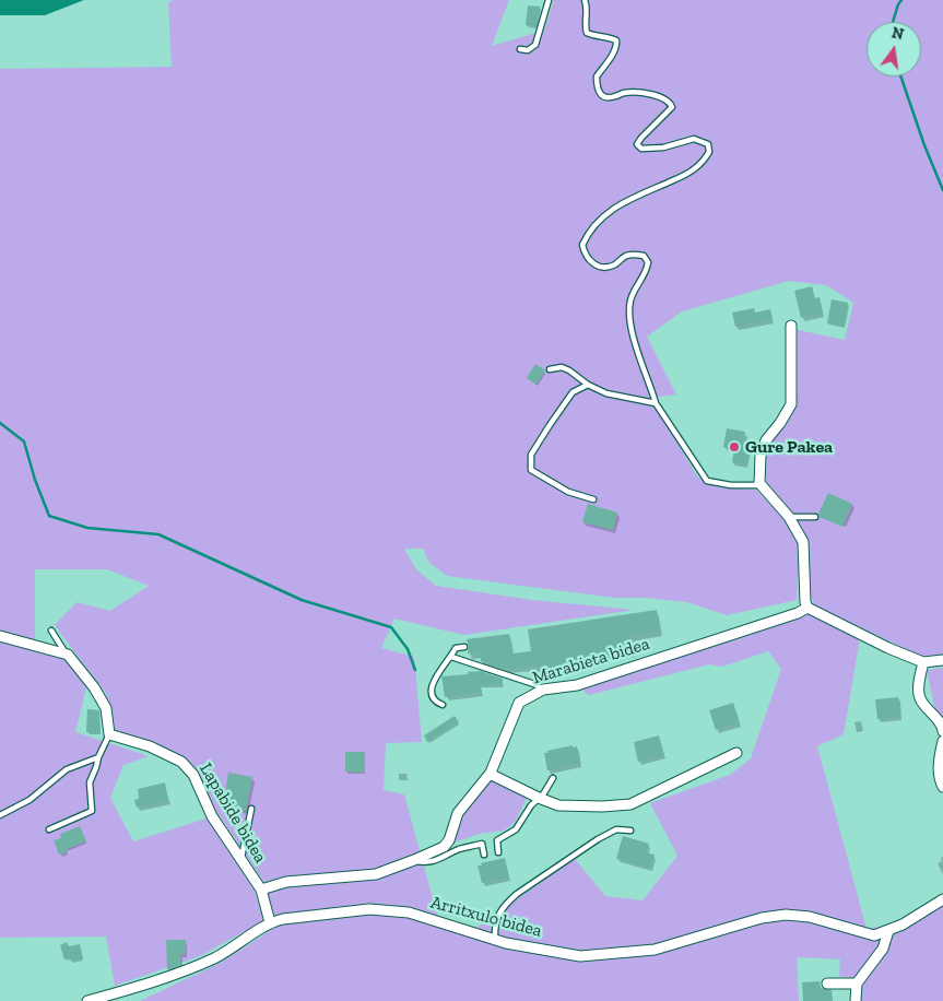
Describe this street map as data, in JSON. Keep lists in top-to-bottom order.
{
  "streets": {
    "street": ["Marabieta bidea", "Lapabide bidea", "Arritxulo bidea"]
  },
  "crossings": [
    ["Marabieta bidea", "Lapabide bidea"],
    ["Lapabide bidea", "Arritxulo bidea"]
  ],
  "places": ["Gure Pakea"],
  "north": "top"
}
